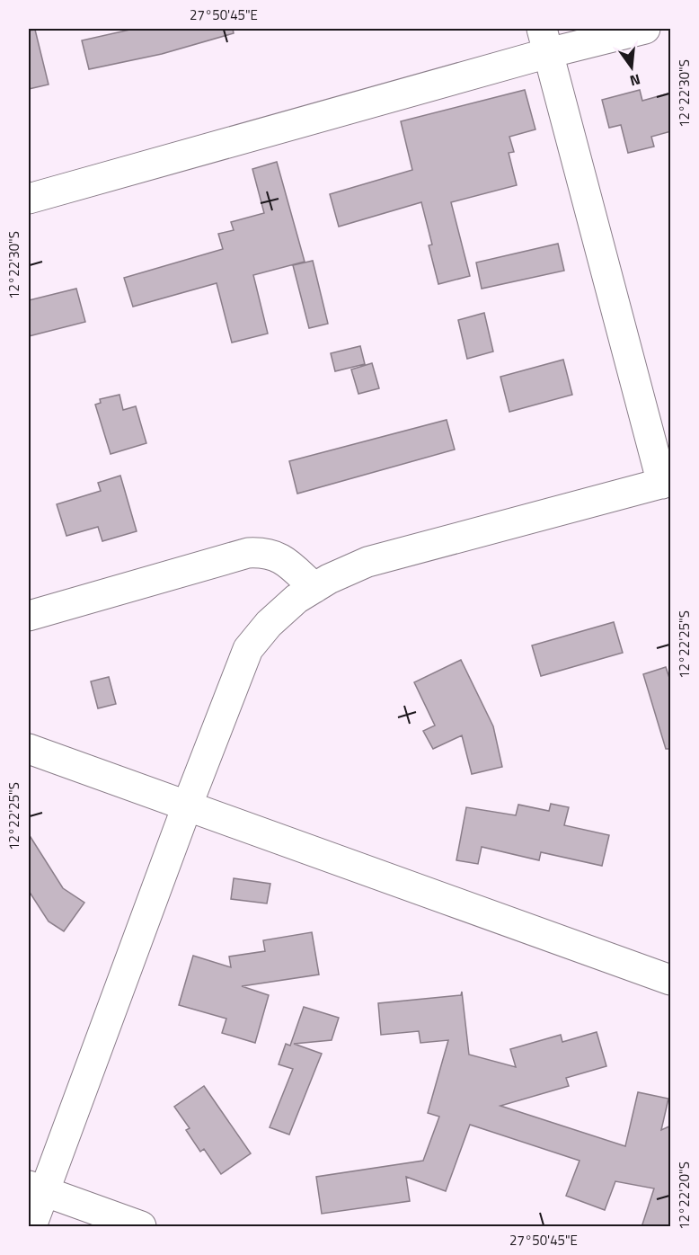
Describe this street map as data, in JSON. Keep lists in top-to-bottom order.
{
  "north": "bottom",
  "coordinates": [
    "27°50'45\"E",
    "12°22'30\"S",
    "12°22'25\"S",
    "12°22'20\"S"
  ]
}
